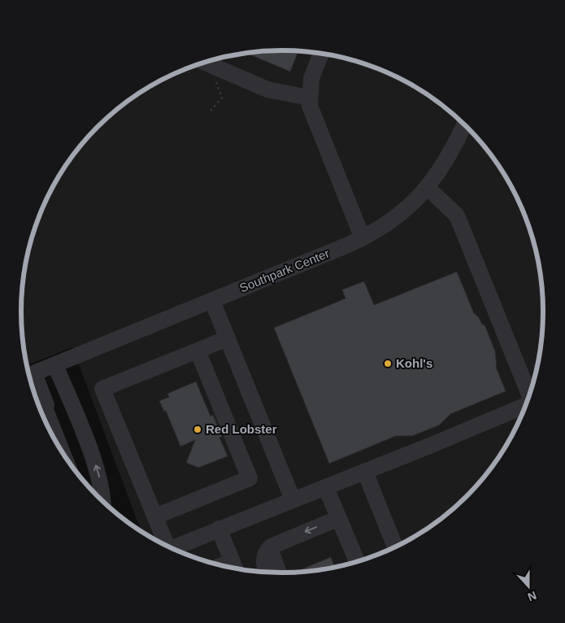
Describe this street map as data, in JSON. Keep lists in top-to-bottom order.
{
  "streets": {
    "street": ["Southpark Center"]
  },
  "places": ["Kohl's", "Red Lobster"],
  "north": "bottom"
}
